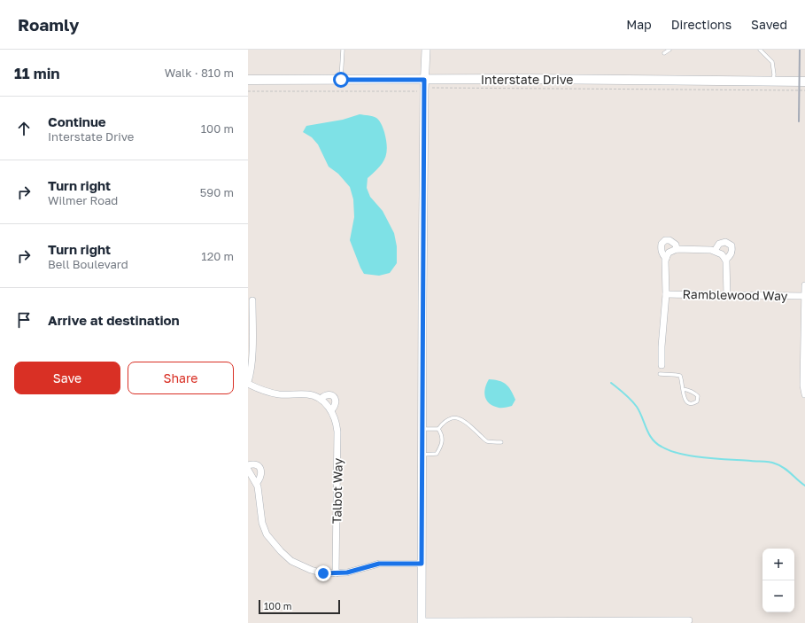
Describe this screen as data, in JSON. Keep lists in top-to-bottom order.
{
  "streets": {
    "main road": ["Interstate Drive"],
    "street": ["Ramblewood Way", "Talbot Way"]
  },
  "scale_bar": "100 m",
  "page": {
    "header": "Roamly",
    "nav": ["Map", "Directions", "Saved"],
    "heading": ["11 min", "Walk · 810 m"],
    "list": [
      ["Continue", "Interstate Drive", "100 m"],
      ["Turn right", "Wilmer Road", "590 m"],
      ["Turn right", "Bell Boulevard", "120 m"],
      "Arrive at destination"
    ],
    "buttons": ["Save", "Share"],
    "map_buttons": ["+", "−"],
    "scale": "100 m"
  }
}
